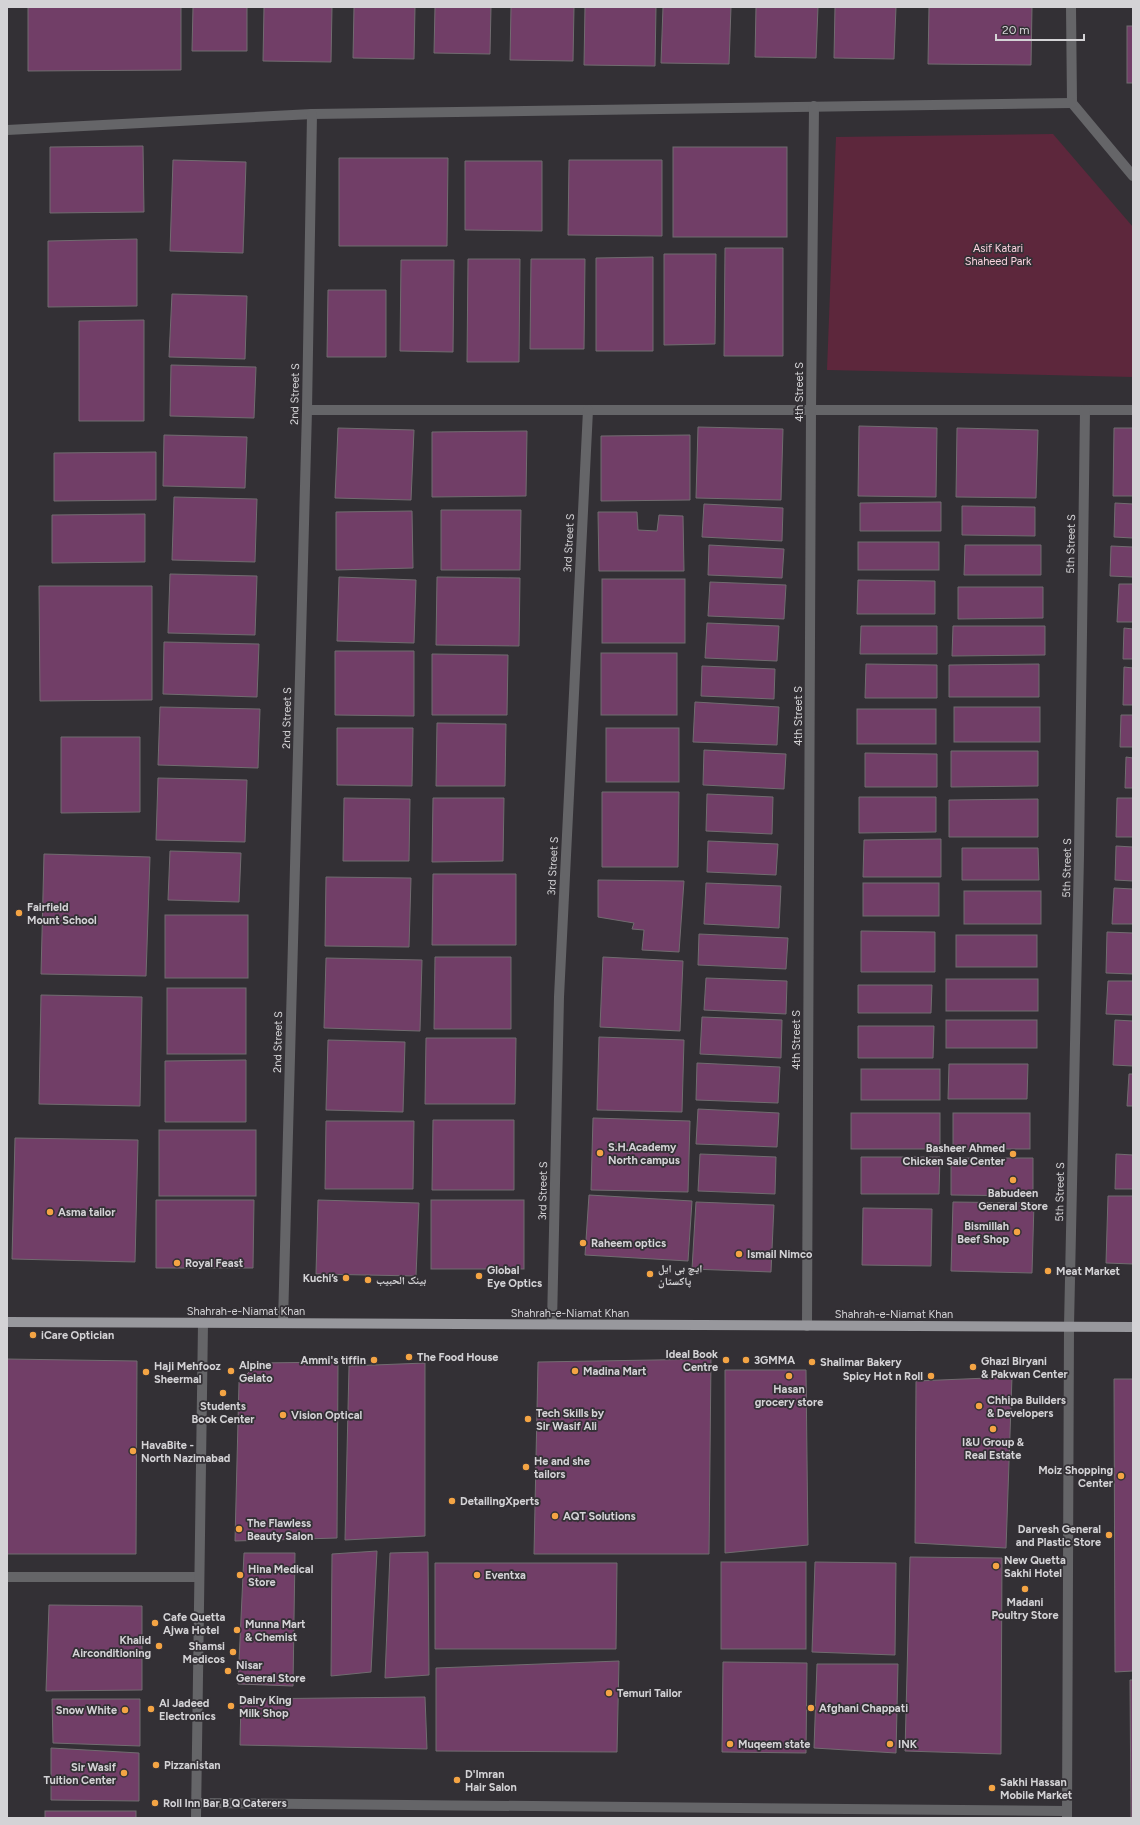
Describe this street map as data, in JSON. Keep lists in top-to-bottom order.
{
  "streets": {
    "main road": ["Shahrah-e-Niamat Khan"],
    "street": [
      "4th Street S",
      "2nd Street S",
      "3rd Street S",
      "5th Street S"
    ]
  },
  "crossings": [
    ["4th Street S", "Shahrah-e-Niamat Khan"],
    ["2nd Street S", "Shahrah-e-Niamat Khan"],
    ["3rd Street S", "Shahrah-e-Niamat Khan"],
    ["5th Street S", "Shahrah-e-Niamat Khan"]
  ],
  "parks": ["Asif Katari Shaheed Park"],
  "places": [
    "Fairfield Mount School",
    "S.H.Academy North campus",
    "Basheer Ahmed Chicken Sale Center",
    "Babudeen General Store",
    "Asma tailor",
    "Bismillah Beef Shop",
    "Raheem optics",
    "Ismail Nimco",
    "Royal Feast",
    "Meat Market",
    "ایچ بی ایل پاکستان",
    "Global Eye Optics",
    "Kuchi’s",
    "بينک الحبيب",
    "iCare Optician",
    "The Food House",
    "Ammi's tiffin",
    "Ideal Book Centre",
    "3GMMA",
    "Shalimar Bakery",
    "Ghazi Biryani & Pakwan Center",
    "Alpine Gelato",
    "Madina Mart",
    "Haji Mehfooz Sheermal",
    "Hasan grocery store",
    "Spicy Hot n Roll",
    "Students Book Center",
    "Chhipa Builders & Developers",
    "Vision Optical",
    "Tech Skills by Sir Wasif Ali",
    "I&U Group & Real Estate",
    "HavaBite - North Nazimabad",
    "He and she tailors",
    "Moiz Shopping Center",
    "DetailingXperts",
    "AQT Solutions",
    "The Flawless Beauty Salon",
    "Darvesh General and Plastic Store",
    "New Quetta Sakhi Hotel",
    "Hina Medical Store",
    "Eventxa",
    "Madani Poultry Store",
    "Cafe Quetta Ajwa Hotel",
    "Munna Mart & Chemist",
    "Khalid Airconditioning",
    "Shamsi Medicos",
    "Nisar General Store",
    "Temuri Tailor",
    "Dairy King Milk Shop",
    "Afghani Chappati",
    "Al Jadeed Electronics",
    "Snow White",
    "Muqeem state",
    "INK",
    "Pizzanistan",
    "Sir Wasif Tuition Center",
    "D'Imran Hair Salon",
    "Sakhi Hassan Mobile Market",
    "Roll Inn Bar B Q Caterers"
  ],
  "scale_bar": "20 m"
}
